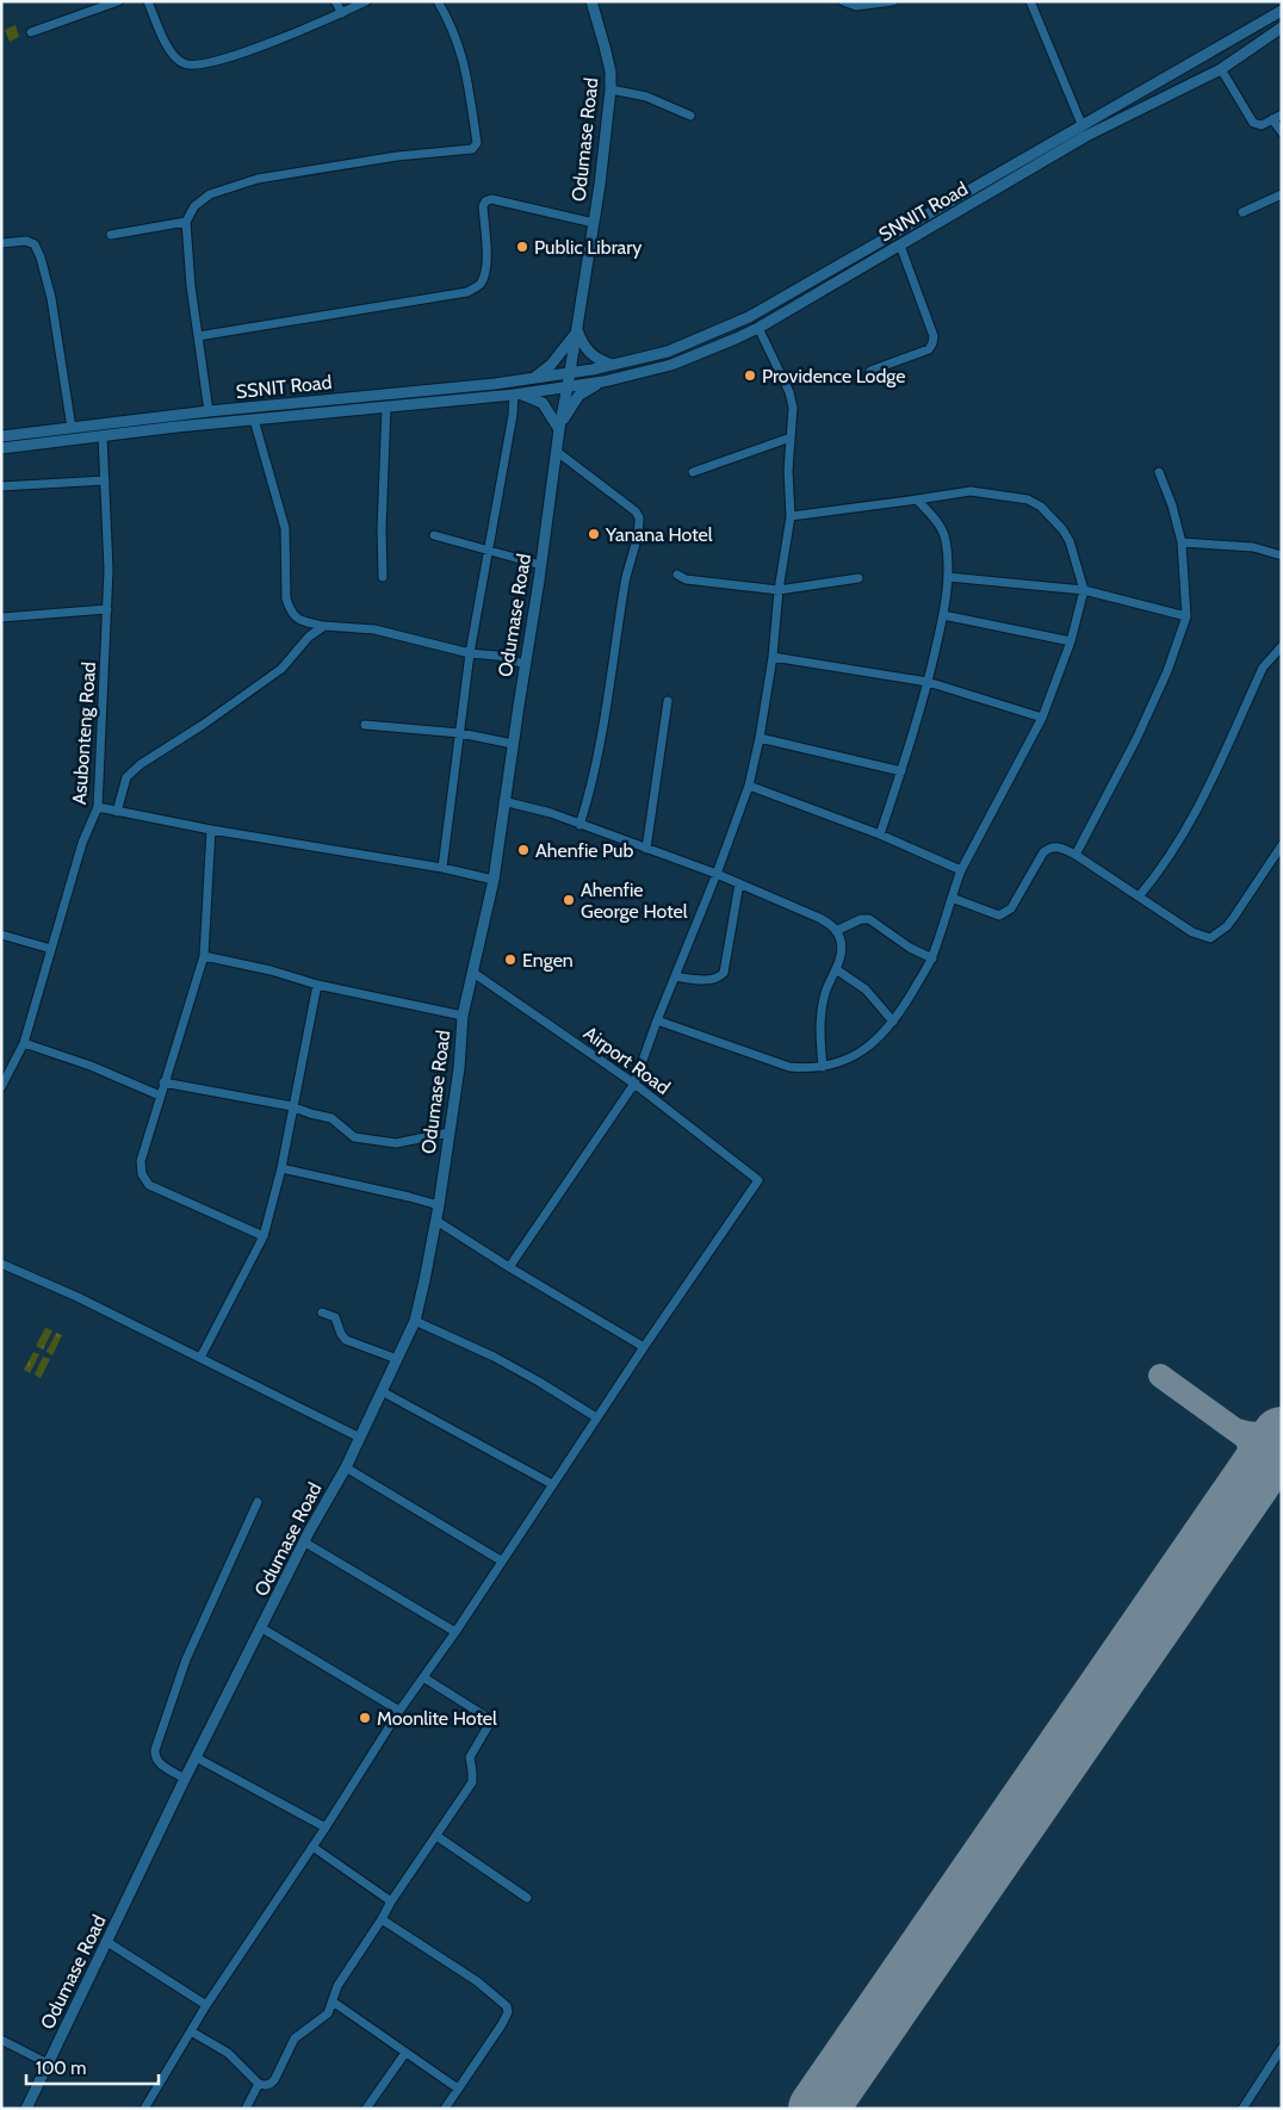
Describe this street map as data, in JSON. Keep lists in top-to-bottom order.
{
  "streets": {
    "street": [
      "Odumase Road",
      "SNNIT Road",
      "SSNIT Road",
      "Asubonteng Road",
      "Airport Road"
    ]
  },
  "crossings": [
    ["Odumase Road", "SNNIT Road"],
    ["Odumase Road", "SSNIT Road"],
    ["Odumase Road", "Airport Road"],
    ["SNNIT Road", "SSNIT Road"],
    ["SSNIT Road", "Asubonteng Road"]
  ],
  "places": [
    "Public Library",
    "Providence Lodge",
    "Yanana Hotel",
    "Ahenfie Pub",
    "Ahenfie George Hotel",
    "Engen",
    "Moonlite Hotel"
  ],
  "scale_bar": "100 m"
}
